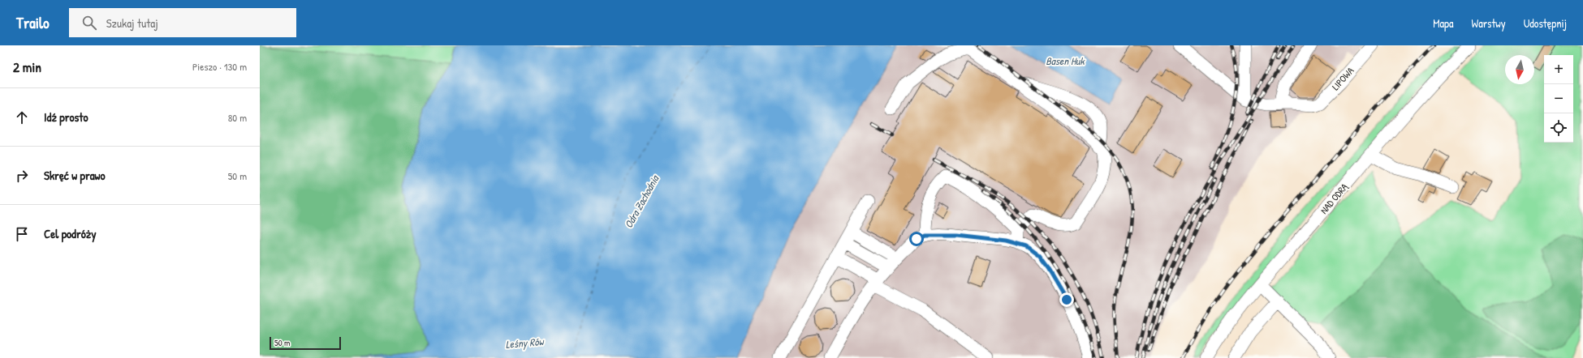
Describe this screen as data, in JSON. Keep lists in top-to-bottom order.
{
  "streets": {
    "street": ["LIPOWA", "NAD ODRĄ"]
  },
  "water": ["Basen Huk", "Odra Zachodnia", "Leśny Rów"],
  "scale_bar": "50 m",
  "north": "bottom",
  "page": {
    "header": "Trailo",
    "search": "Szukaj tutaj",
    "nav": ["Mapa", "Warstwy", "Udostępnij"],
    "heading": ["2 min", "Pieszo · 130 m"],
    "map_buttons": ["+", "−"],
    "list": [
      ["Idź prosto", "80 m"],
      ["Skręć w prawo", "50 m"],
      "Cel podróży"
    ],
    "scale": "50 m"
  }
}
